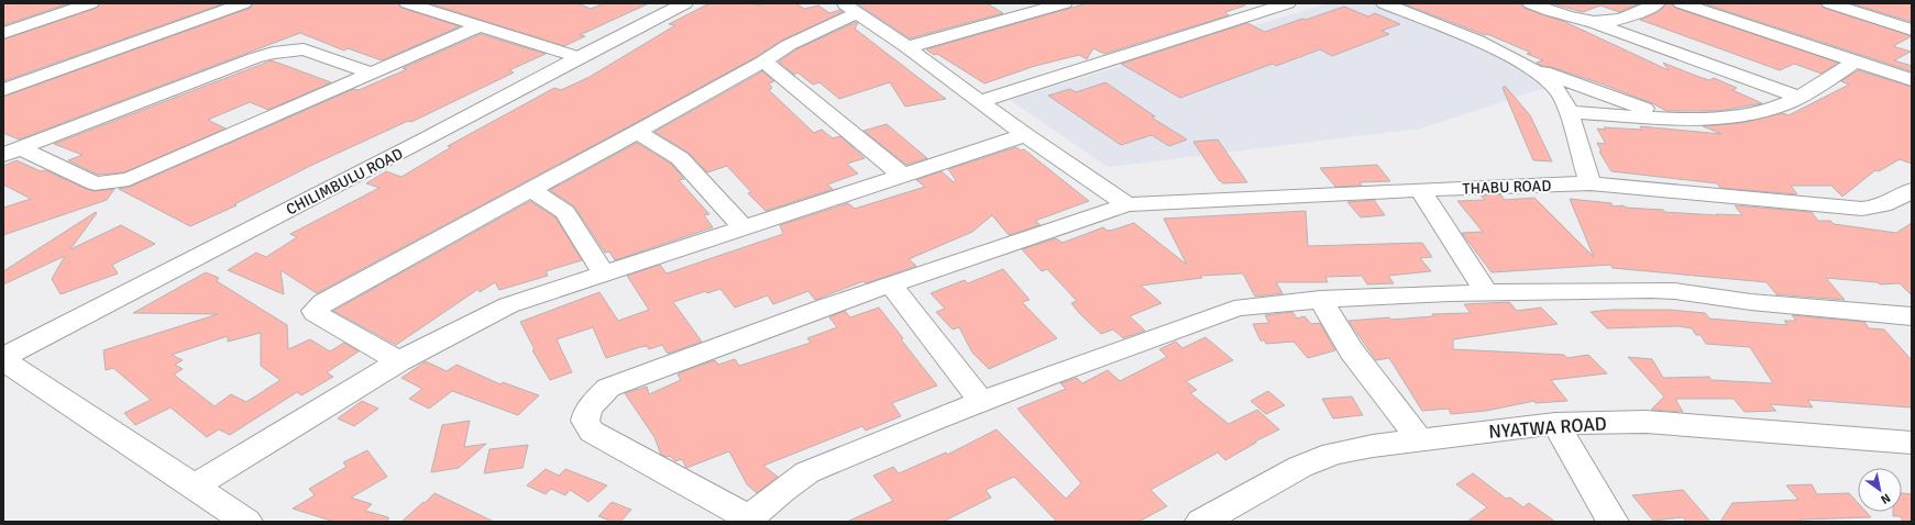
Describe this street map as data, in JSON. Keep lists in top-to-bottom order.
{
  "streets": {
    "street": ["CHILIMBULU ROAD", "THABU ROAD", "NYATWA ROAD"]
  },
  "north": "bottom right"
}
